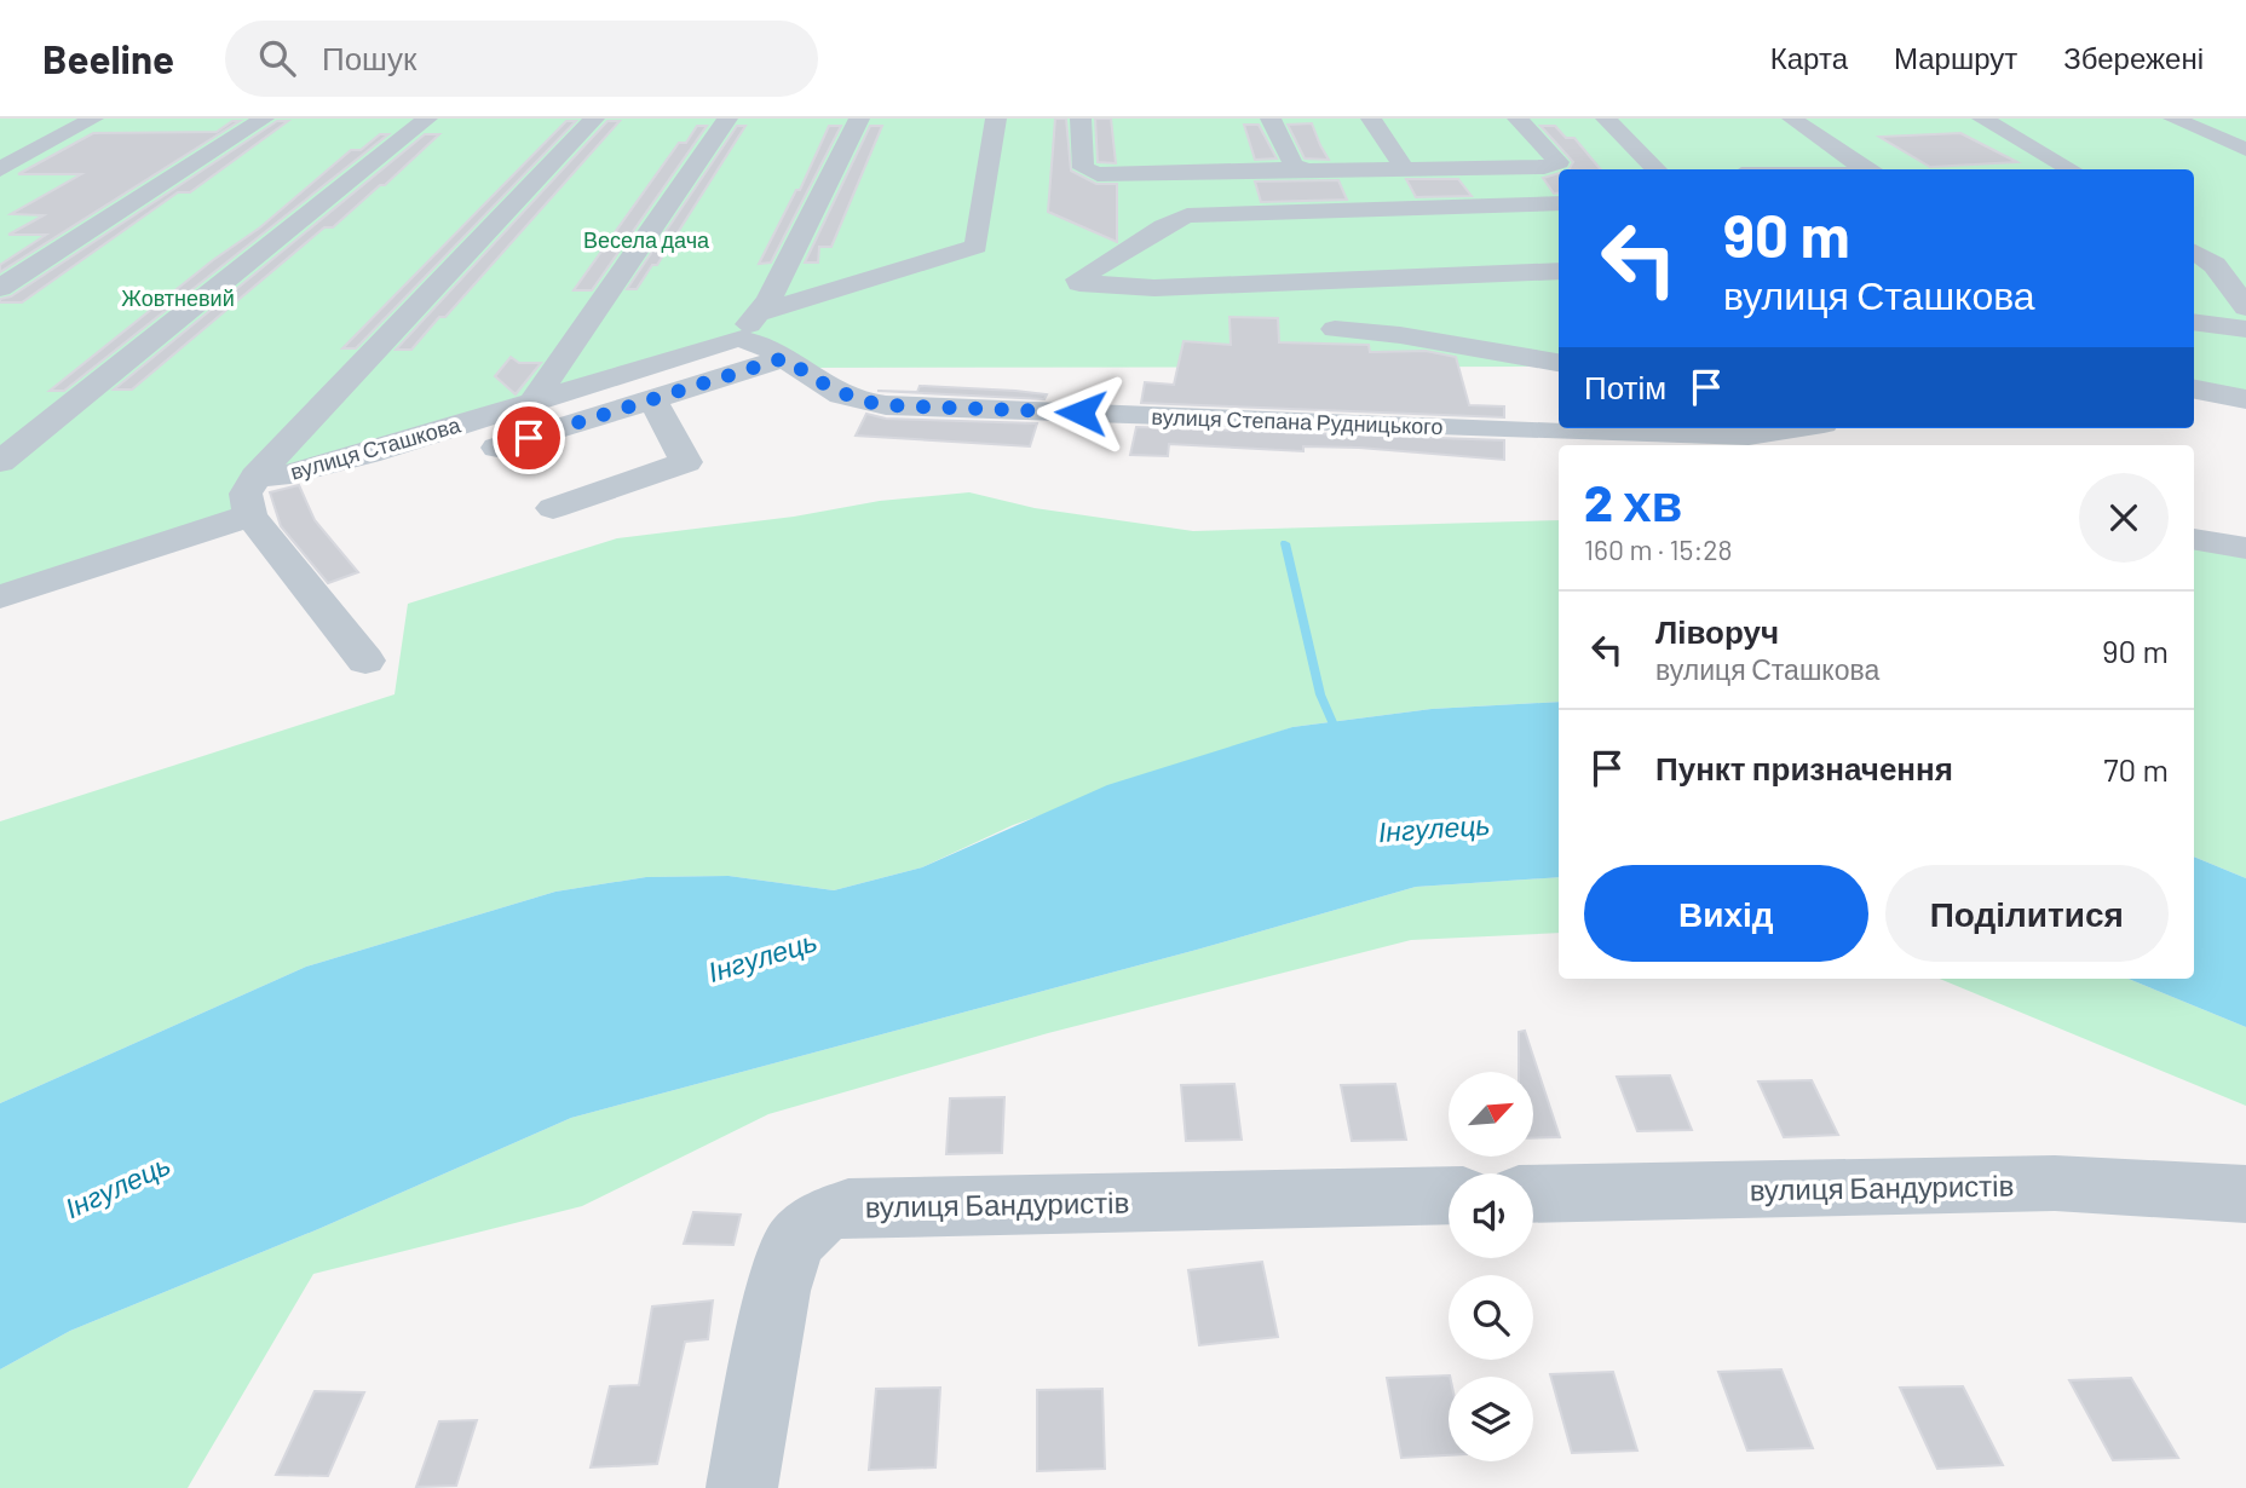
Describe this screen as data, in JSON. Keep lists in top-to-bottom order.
{
  "streets": {
    "street": ["вулиця Степана Рудницького", "вулиця Сташкова", "вулиця Бандуристів"]
  },
  "crossings": [
    ["вулиця Степана Рудницького", "вулиця Сташкова"]
  ],
  "water": ["Інгулець"],
  "parks": ["Весела дача", "Жовтневий"],
  "north": "top right",
  "page": {
    "header": "Beeline",
    "search": "Пошук",
    "nav": ["Карта", "Маршрут", "Збережені"],
    "turn": ["90 m", "вулиця Сташкова"],
    "then": "Потім",
    "heading": ["2 хв", "160 m · 15:28"],
    "list": [
      {
        "name": "Ліворуч",
        "note": "вулиця Сташкова",
        "value": "90 m"
      },
      {
        "name": "Пункт призначення",
        "value": "70 m"
      }
    ],
    "buttons": ["Вихід", "Поділитися"]
  }
}
